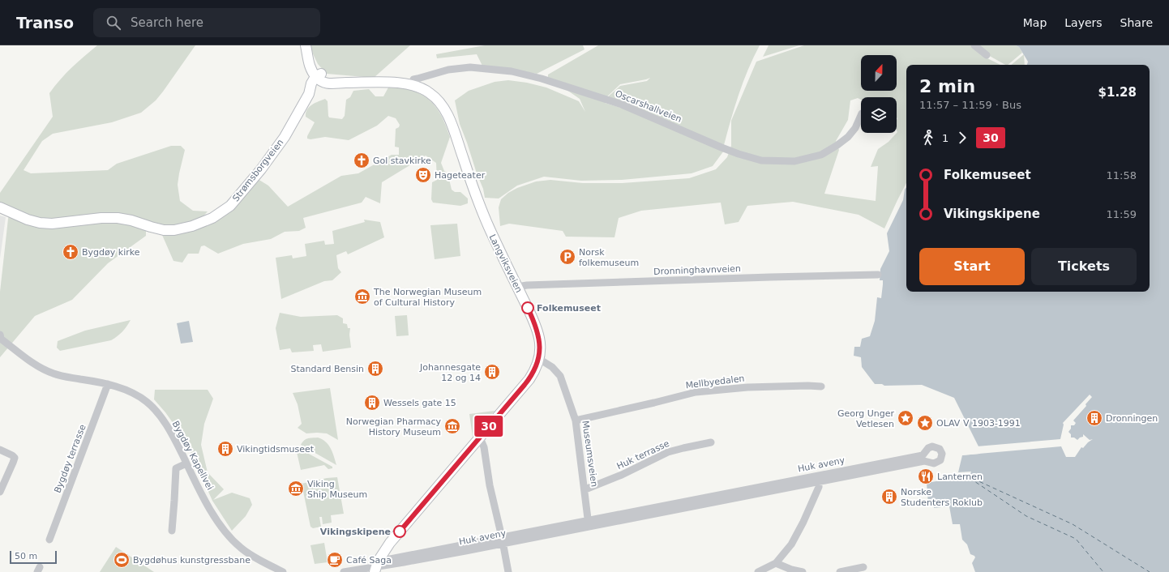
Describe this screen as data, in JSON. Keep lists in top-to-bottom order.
{
  "streets": {
    "street": [
      "Oscarshallveien",
      "Strømsborgveien",
      "Langviksveien",
      "Dronninghavnveien",
      "Mellbyedalen",
      "Museumsveien",
      "Huk terrasse",
      "Bygdøy Kapellvei",
      "Bygdøy terrasse",
      "Huk aveny"
    ]
  },
  "crossings": [
    ["Oscarshallveien", "Langviksveien"],
    ["Strømsborgveien", "Langviksveien"],
    ["Langviksveien", "Dronninghavnveien"],
    ["Langviksveien", "Museumsveien"],
    ["Langviksveien", "Huk aveny"],
    ["Mellbyedalen", "Museumsveien"],
    ["Museumsveien", "Huk terrasse"],
    ["Museumsveien", "Huk aveny"],
    ["Bygdøy Kapellvei", "Bygdøy terrasse"]
  ],
  "places": {
    "church": ["Gol stavkirke", "Bygdøy kirke"],
    "theatre": ["Hageteater"],
    "parking": ["Norsk folkemuseum"],
    "museum": ["The Norwegian Museum of Cultural History", "Norwegian Pharmacy History Museum", "Viking Ship Museum"],
    "other": ["Folkemuseet", "Vikingskipene"],
    "building": [
      "Standard Bensin",
      "Johannesgate 12 og 14",
      "Wessels gate 15",
      "Dronningen",
      "Vikingtidsmuseet",
      "Norske Studenters Roklub"
    ],
    "place": ["Georg Unger Vetlesen", "OLAV V 1903-1991"],
    "restaurant": ["Lanternen"],
    "sports": ["Bygdøhus kunstgressbane"],
    "cafe": ["Café Saga"]
  },
  "lines": ["bus line 30"],
  "scale_bar": "50 m",
  "north": "top",
  "page": {
    "header": "Transo",
    "search": "Search here",
    "nav": ["Map", "Layers", "Share"],
    "on_map": "30",
    "heading": ["2 min", "11:57 – 11:59 · Bus", "$1.28"],
    "legs": ["1", "30"],
    "list": [
      {
        "name": "Folkemuseet",
        "value": "11:58"
      },
      {
        "name": "Vikingskipene",
        "value": "11:59"
      }
    ],
    "buttons": ["Start", "Tickets"],
    "scale": "50 m"
  }
}
